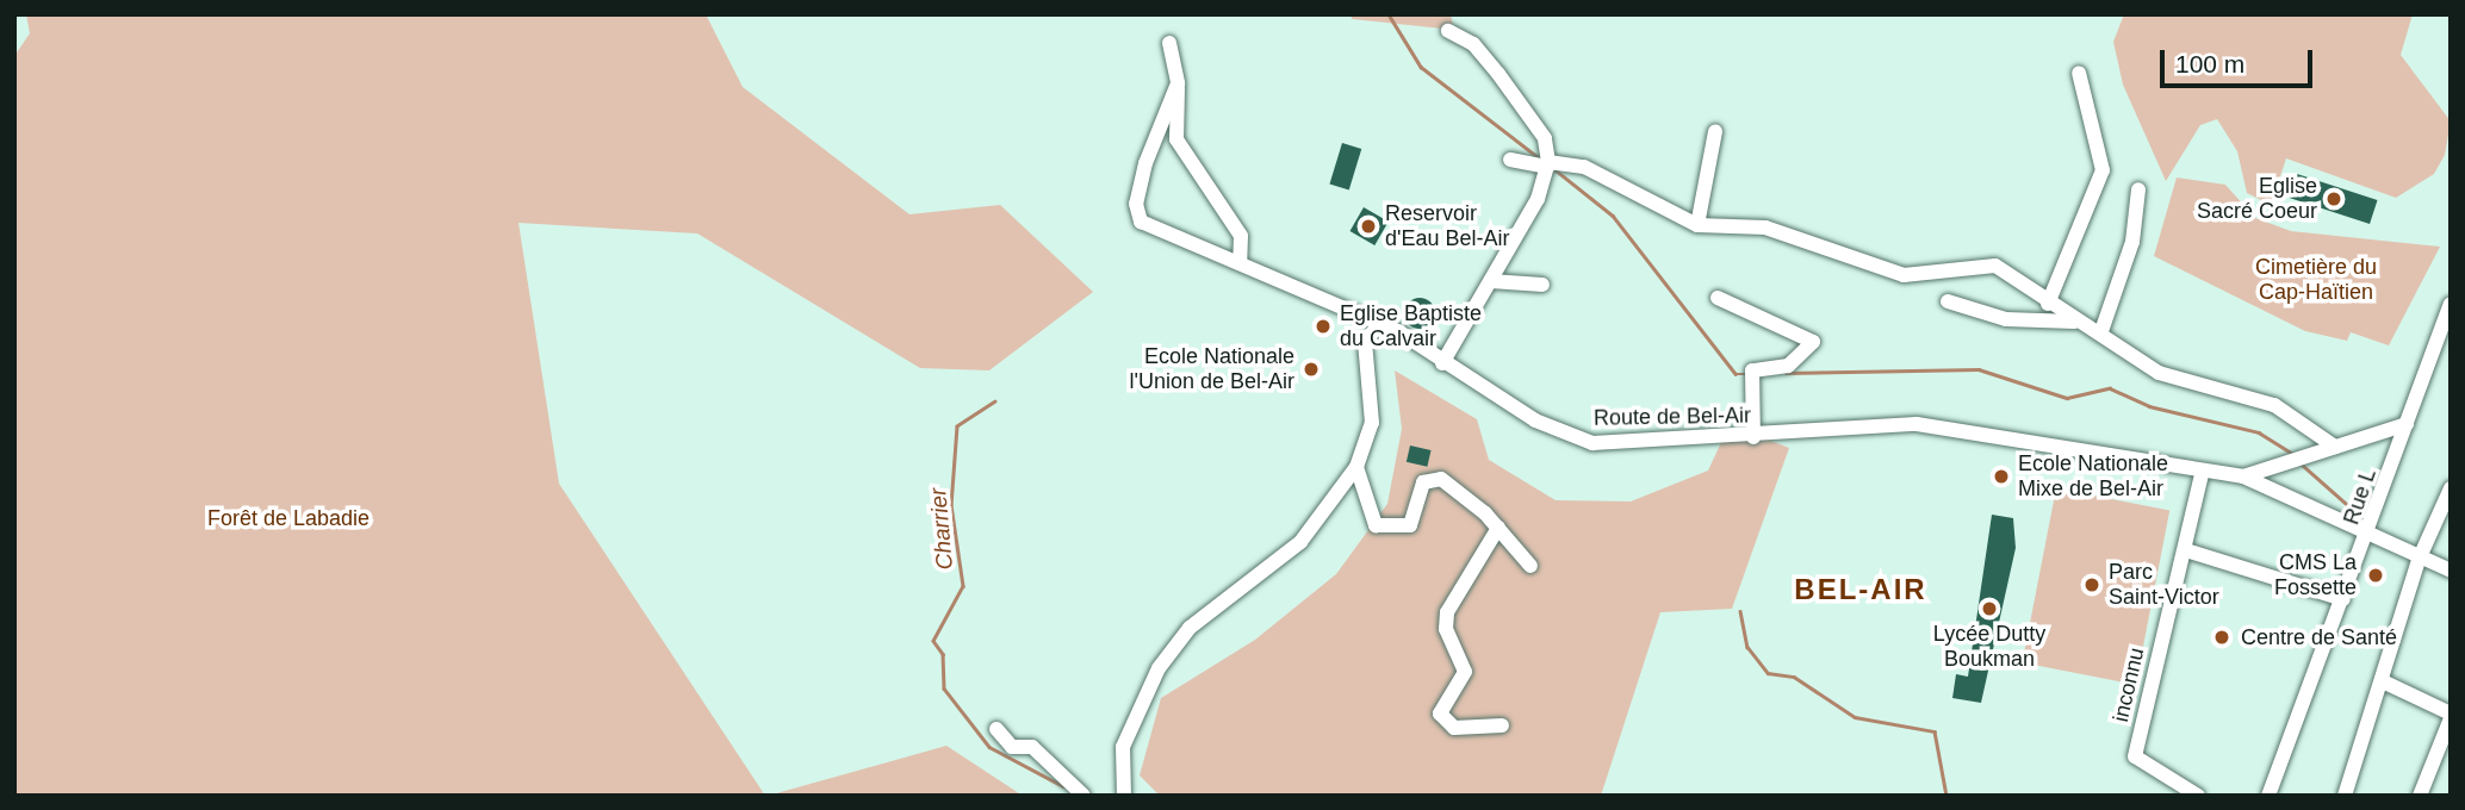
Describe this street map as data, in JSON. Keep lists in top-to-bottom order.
{
  "streets": {
    "street": ["Route de Bel-Air", "Rue L", "inconnu"]
  },
  "crossings": [
    ["Route de Bel-Air", "Rue L"],
    ["Route de Bel-Air", "inconnu"]
  ],
  "districts": ["BEL-AIR"],
  "water": ["Charrier"],
  "parks": ["Cimetière du Cap-Haïtien", "Forêt de Labadie"],
  "places": [
    "Eglise Sacré Coeur",
    "Reservoir d'Eau Bel-Air",
    "Eglise Baptiste du Calvair",
    "Ecole Nationale l'Union de Bel-Air",
    "Ecole Nationale Mixe de Bel-Air",
    "CMS La Fossette",
    "Parc Saint-Victor",
    "Lycée Dutty Boukman",
    "Centre de Santé"
  ],
  "scale_bar": "100 m"
}
